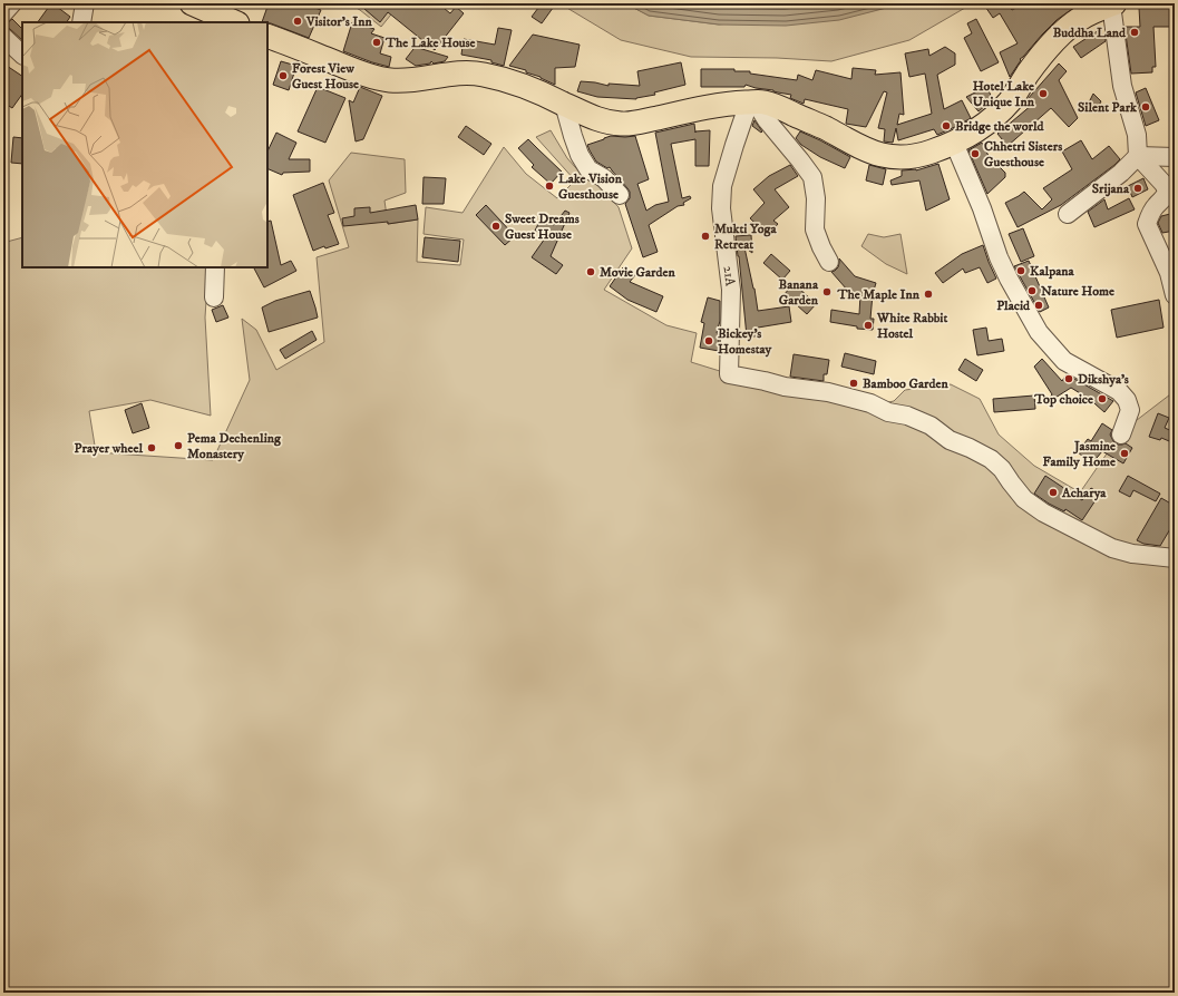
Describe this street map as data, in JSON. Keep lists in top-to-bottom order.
{
  "streets": {
    "street": ["21A"]
  },
  "places": [
    "Visitor's Inn",
    "Buddha Land",
    "The Lake House",
    "Forest View Guest House",
    "Hotel Lake Unique Inn",
    "Silent Park",
    "Bridge the world",
    "Chhetri Sisters Guesthouse",
    "Lake Vision Guesthouse",
    "Srijana",
    "Sweet Dreams Guest House",
    "Mukti Yoga Retreat",
    "Kalpana",
    "Movie Garden",
    "Nature Home",
    "Banana Garden",
    "The Maple Inn",
    "Placid",
    "White Rabbit Hostel",
    "Bickey's Homestay",
    "Dikshya's",
    "Bamboo Garden",
    "Top choice",
    "Pema Dechenling Monastery",
    "Prayer wheel",
    "Jasmine Family Home",
    "Acharya"
  ]
}
